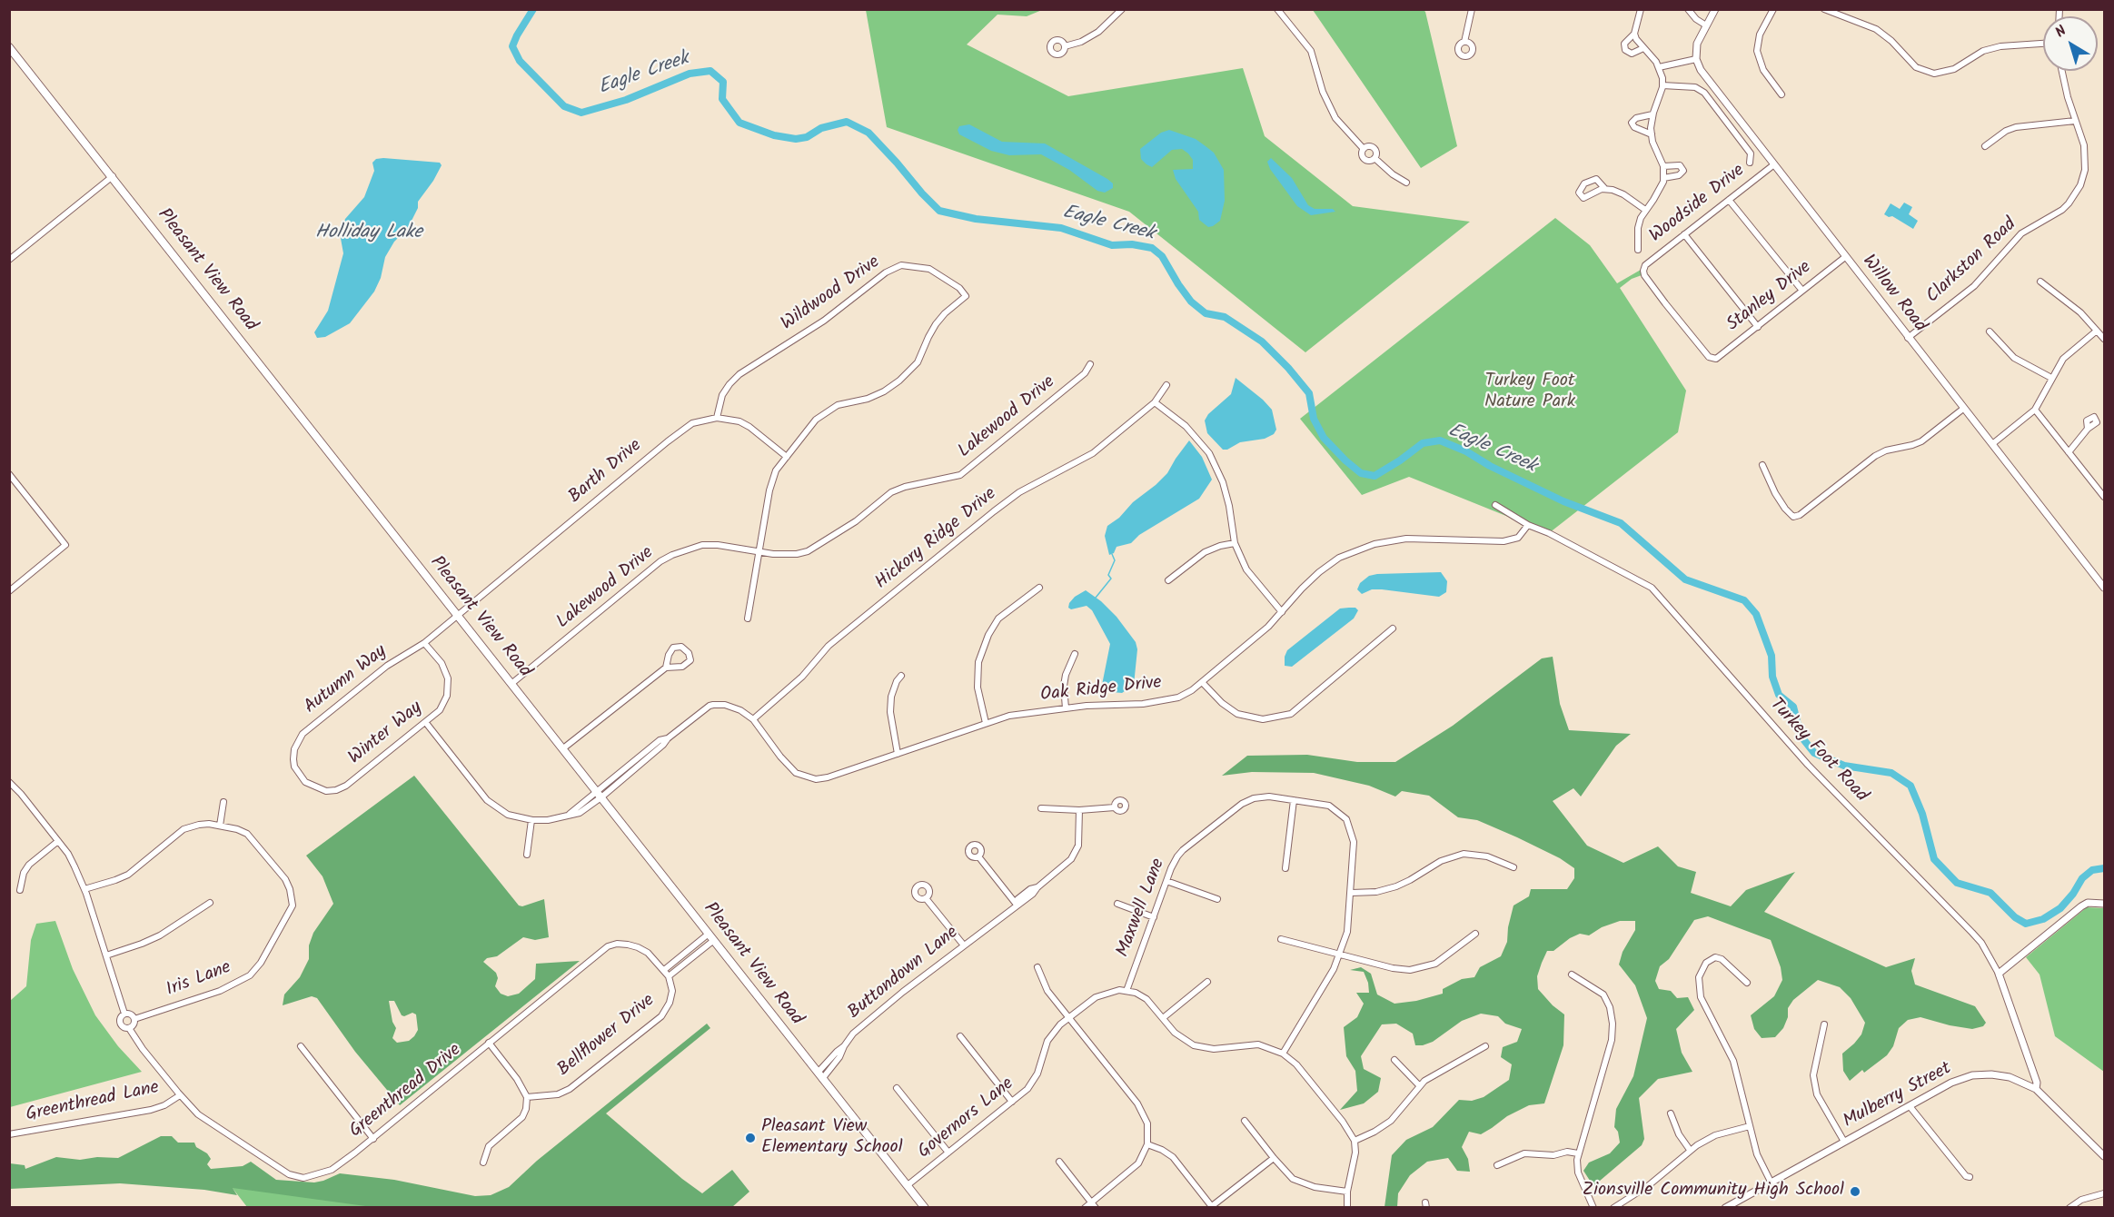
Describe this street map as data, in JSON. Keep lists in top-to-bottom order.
{
  "streets": {
    "main road": ["Pleasant View Road"],
    "street": [
      "Woodside Drive",
      "Clarkston Road",
      "Wildwood Drive",
      "Willow Road",
      "Stanley Drive",
      "Lakewood Drive",
      "Barth Drive",
      "Hickory Ridge Drive",
      "Autumn Way",
      "Oak Ridge Drive",
      "Winter Way",
      "Turkey Foot Road",
      "Maxwell Lane",
      "Buttondown Lane",
      "Iris Lane",
      "Bellflower Drive",
      "Greenthread Drive",
      "Mulberry Street",
      "Greenthread Lane",
      "Governors Lane"
    ]
  },
  "crossings": [
    ["Woodside Drive", "Willow Road"],
    ["Woodside Drive", "Stanley Drive"],
    ["Clarkston Road", "Willow Road"],
    ["Pleasant View Road", "Lakewood Drive"],
    ["Pleasant View Road", "Barth Drive"],
    ["Pleasant View Road", "Autumn Way"],
    ["Pleasant View Road", "Oak Ridge Drive"],
    ["Pleasant View Road", "Buttondown Lane"],
    ["Pleasant View Road", "Governors Lane"],
    ["Wildwood Drive", "Lakewood Drive"],
    ["Wildwood Drive", "Barth Drive"],
    ["Willow Road", "Stanley Drive"],
    ["Barth Drive", "Autumn Way"],
    ["Hickory Ridge Drive", "Oak Ridge Drive"],
    ["Autumn Way", "Winter Way"],
    ["Oak Ridge Drive", "Turkey Foot Road"],
    ["Turkey Foot Road", "Mulberry Street"],
    ["Maxwell Lane", "Governors Lane"],
    ["Iris Lane", "Greenthread Drive"],
    ["Bellflower Drive", "Greenthread Drive"],
    ["Greenthread Drive", "Greenthread Lane"]
  ],
  "water": ["Eagle Creek", "Holliday Lake"],
  "parks": ["Turkey Foot Nature Park"],
  "places": ["Pleasant View Elementary School", "Zionsville Community High School"],
  "north": "top left"
}
